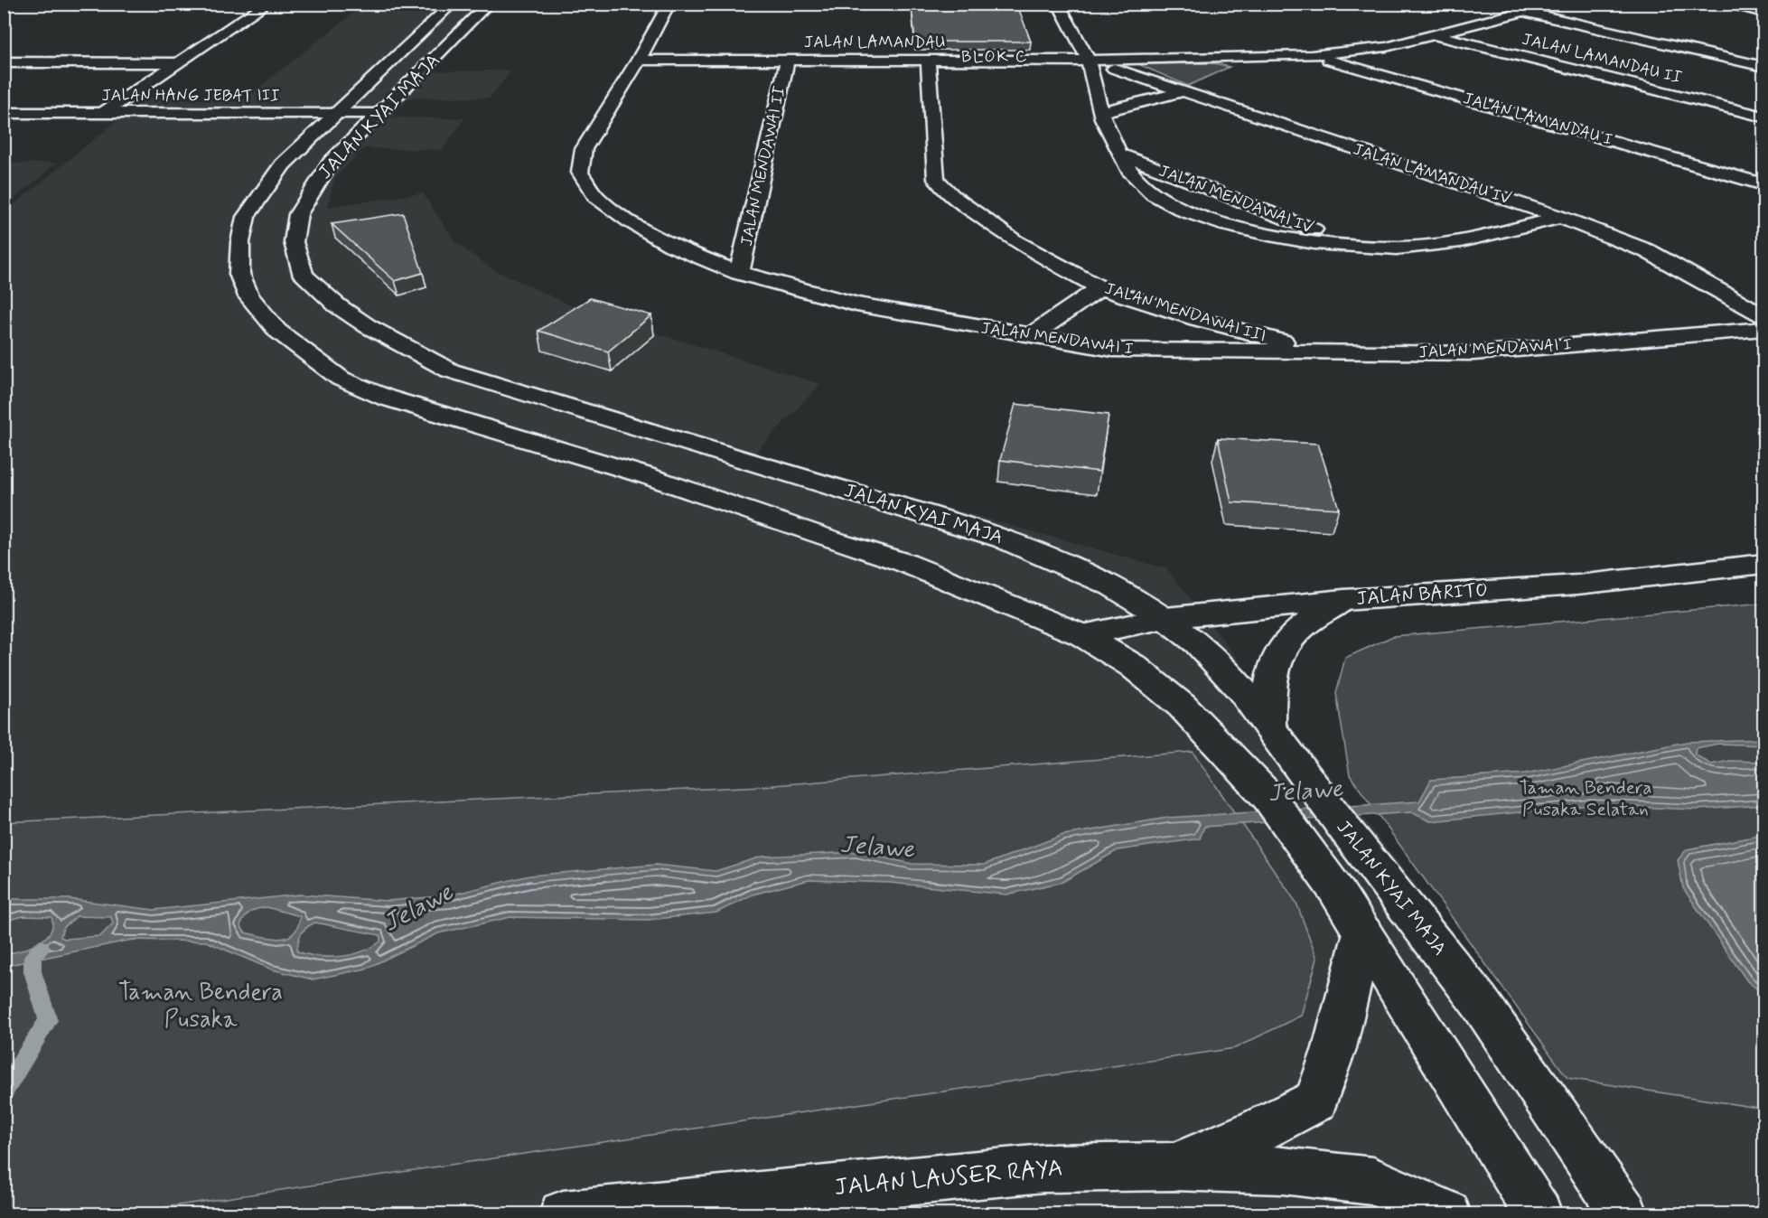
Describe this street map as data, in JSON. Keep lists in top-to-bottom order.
{
  "streets": {
    "street": [
      "JALAN LAMANDAU",
      "JALAN LAMANDAU II",
      "JALAN HANG JEBAT III",
      "JALAN KYAI MAJA",
      "JALAN LAMANDAU I",
      "JALAN MENDAWAI II",
      "JALAN LAMANDAU IV",
      "JALAN MENDAWAI IV",
      "JALAN MENDAWAI III",
      "JALAN MENDAWAI I",
      "JALAN BARITO",
      "JALAN LAUSER RAYA"
    ]
  },
  "crossings": [
    ["JALAN LAMANDAU", "JALAN LAMANDAU II"],
    ["JALAN LAMANDAU", "JALAN LAMANDAU I"],
    ["JALAN LAMANDAU", "JALAN MENDAWAI II"],
    ["JALAN LAMANDAU", "JALAN LAMANDAU IV"],
    ["JALAN LAMANDAU", "JALAN MENDAWAI IV"],
    ["JALAN LAMANDAU", "JALAN MENDAWAI III"],
    ["JALAN LAMANDAU", "JALAN MENDAWAI I"],
    ["JALAN HANG JEBAT III", "JALAN KYAI MAJA"],
    ["JALAN KYAI MAJA", "JALAN BARITO"],
    ["JALAN KYAI MAJA", "JALAN LAUSER RAYA"],
    ["JALAN MENDAWAI II", "JALAN MENDAWAI I"],
    ["JALAN LAMANDAU IV", "JALAN MENDAWAI IV"],
    ["JALAN MENDAWAI III", "JALAN MENDAWAI I"]
  ],
  "districts": ["BLOK C"],
  "water": ["Jelawe"],
  "parks": ["Taman Bendera Pusaka Selatan", "Taman Bendera Pusaka"]
}
